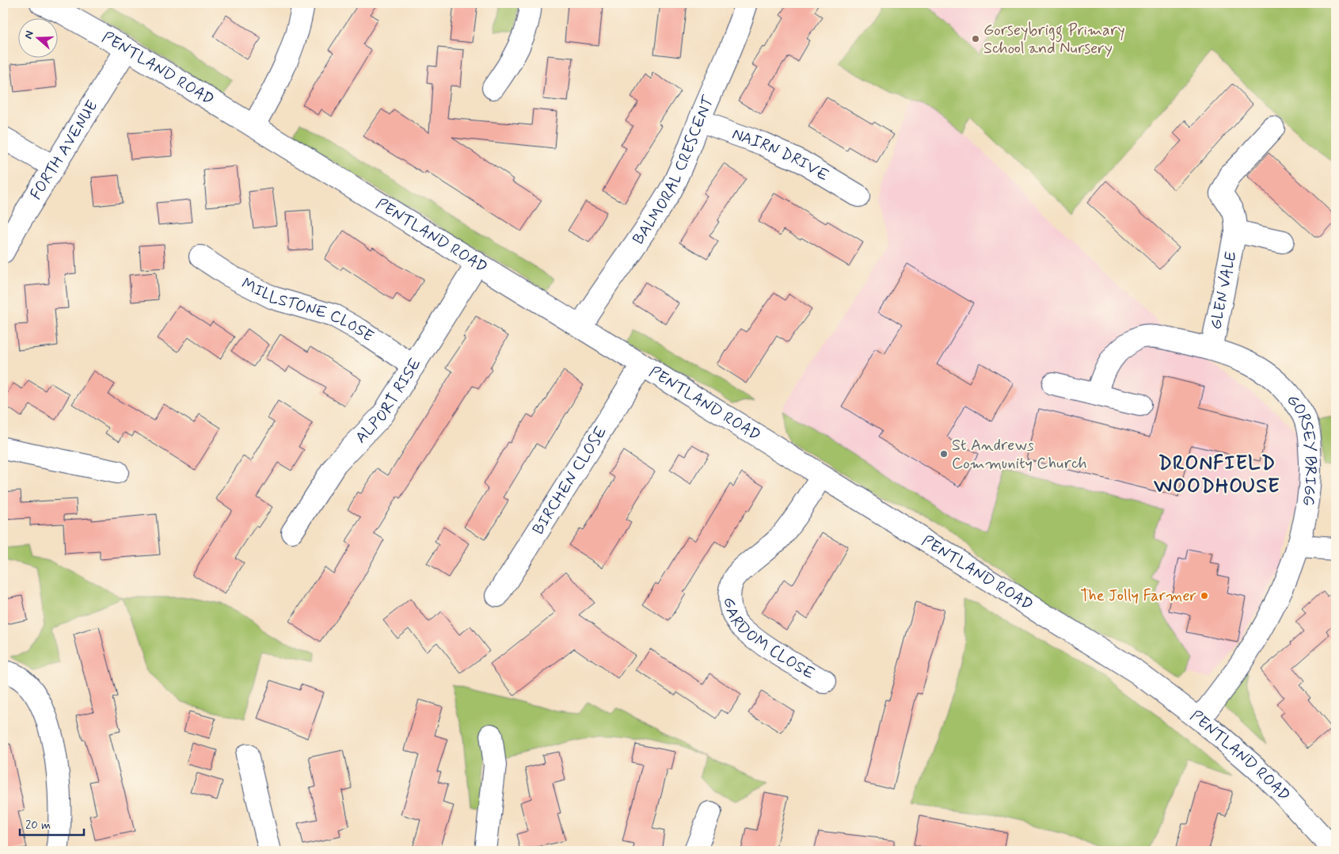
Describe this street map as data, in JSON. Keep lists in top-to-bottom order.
{
  "streets": {
    "street": [
      "PENTLAND ROAD",
      "FORTH AVENUE",
      "NAIRN DRIVE",
      "BALMORAL CRESCENT",
      "GLEN VALE",
      "MILLSTONE CLOSE",
      "ALPORT RISE",
      "GORSEY BRIGG",
      "BIRCHEN CLOSE",
      "GARDOM CLOSE"
    ]
  },
  "crossings": [
    ["PENTLAND ROAD", "FORTH AVENUE"],
    ["PENTLAND ROAD", "BALMORAL CRESCENT"],
    ["PENTLAND ROAD", "ALPORT RISE"],
    ["PENTLAND ROAD", "GORSEY BRIGG"],
    ["PENTLAND ROAD", "BIRCHEN CLOSE"],
    ["PENTLAND ROAD", "GARDOM CLOSE"],
    ["NAIRN DRIVE", "BALMORAL CRESCENT"],
    ["GLEN VALE", "GORSEY BRIGG"],
    ["MILLSTONE CLOSE", "ALPORT RISE"]
  ],
  "districts": ["DRONFIELD WOODHOUSE"],
  "places": ["Gorseybrigg Primary School and Nursery", "St Andrews Community Church", "The Jolly Farmer"],
  "scale_bar": "20 m",
  "north": "left"
}
